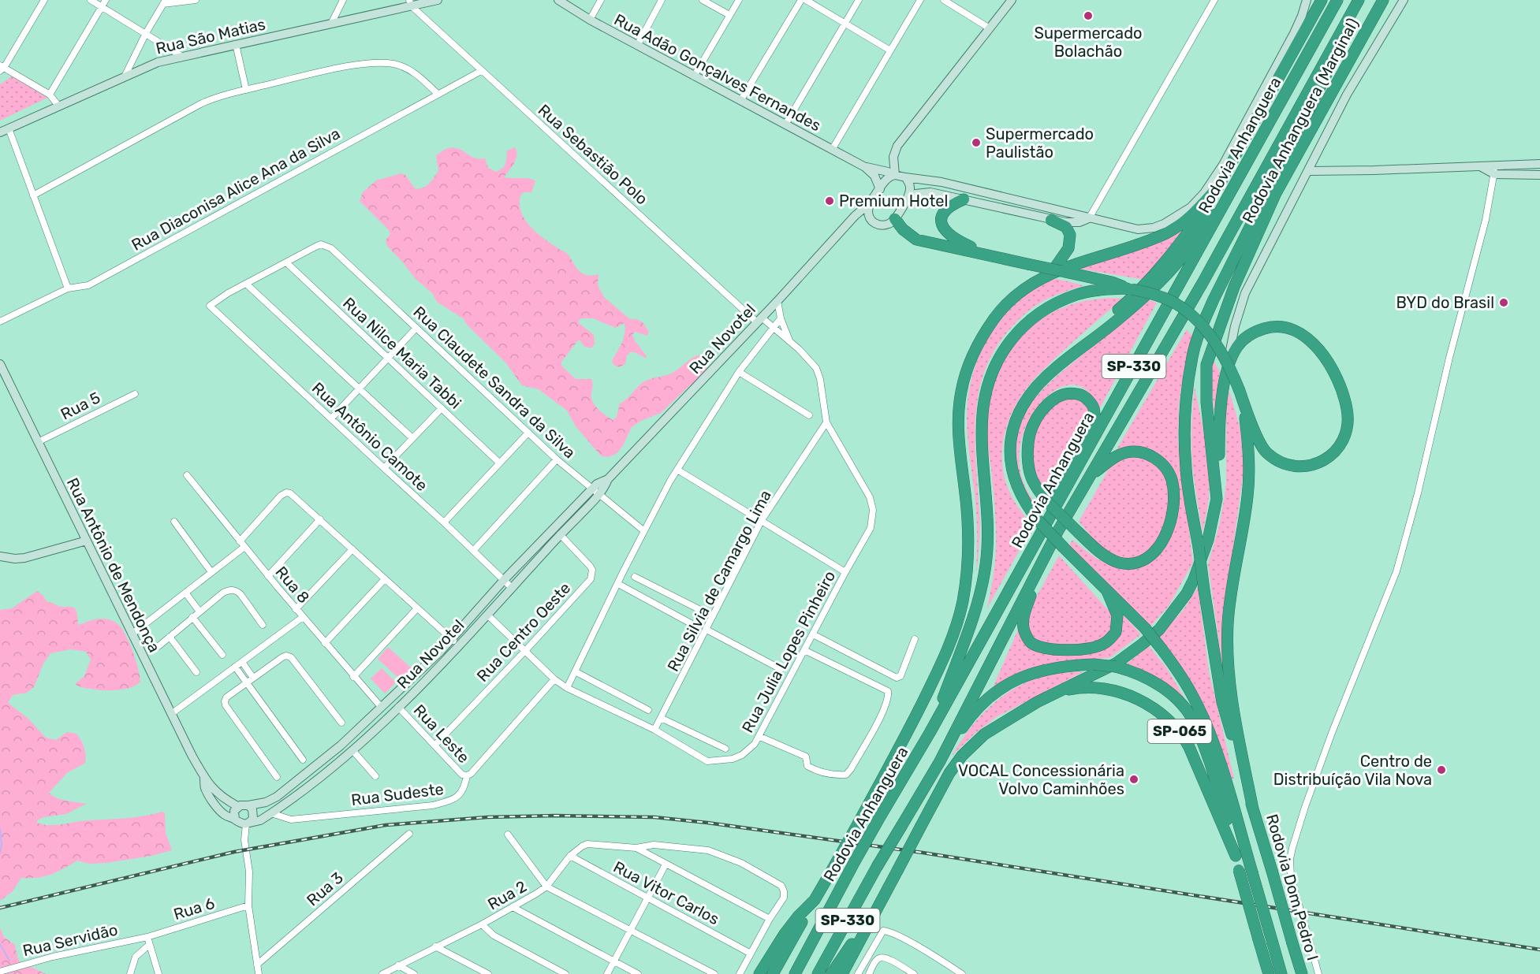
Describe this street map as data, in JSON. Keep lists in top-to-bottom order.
{
  "streets": {
    "highway": [
      "Rodovia Anhanguera (Marginal)",
      "Rodovia Anhanguera",
      "SP-330",
      "SP-065",
      "Rodovia Dom Pedro I"
    ],
    "street": [
      "Rua São Matias",
      "Rua Adão Gonçalves Fernandes",
      "Rua Sebastião Polo",
      "Rua Diaconisa Alice Ana da Silva",
      "Rua Novotel",
      "Rua Nilce Maria Tabbi",
      "Rua Claudete Sandra da Silva",
      "Rua 5",
      "Rua Antônio Camote",
      "Rua Antônio de Mendonça",
      "Rua Silvia de Camargo Lima",
      "Rua 8",
      "Rua Centro Oeste",
      "Rua Julia Lopes Pinheiro",
      "Rua Leste",
      "Rua Sudeste",
      "Rua 3",
      "Rua Vitor Carlos",
      "Rua 2",
      "Rua 6",
      "Rua Servidão"
    ]
  },
  "crossings": [
    ["Rua São Matias", "Rua Sebastião Polo"],
    ["Rua Adão Gonçalves Fernandes", "Rua Novotel"],
    ["Rodovia Anhanguera (Marginal)", "SP-065"],
    ["Rua Sebastião Polo", "Rua Diaconisa Alice Ana da Silva"],
    ["Rua Sebastião Polo", "Rua Novotel"],
    ["Rua Sebastião Polo", "Rua Julia Lopes Pinheiro"],
    ["Rua Novotel", "Rua Claudete Sandra da Silva"],
    ["Rua Novotel", "Rua Antônio Camote"],
    ["Rua Novotel", "Rua Antônio de Mendonça"],
    ["Rua Novotel", "Rua 8"],
    ["Rua Novotel", "Rua Centro Oeste"],
    ["Rua Novotel", "Rua Julia Lopes Pinheiro"],
    ["Rua Novotel", "Rua Leste"],
    ["Rua Novotel", "Rua Sudeste"],
    ["Rua Nilce Maria Tabbi", "Rua Claudete Sandra da Silva"],
    ["Rua 5", "Rua Antônio de Mendonça"],
    ["Rua Silvia de Camargo Lima", "Rua Julia Lopes Pinheiro"],
    ["Rua Centro Oeste", "Rua Julia Lopes Pinheiro"],
    ["Rua Centro Oeste", "Rua Leste"],
    ["Rua Julia Lopes Pinheiro", "Rua Sudeste"],
    ["Rua Leste", "Rua Sudeste"],
    ["Rua Vitor Carlos", "Rua 2"],
    ["Rua 6", "Rua Servidão"]
  ],
  "places": [
    "Supermercado Bolachão",
    "Supermercado Paulistão",
    "Premium Hotel",
    "BYD do Brasil",
    "Centro de Distribuíção Vila Nova",
    "VOCAL Concessionária Volvo Caminhões"
  ]
}
